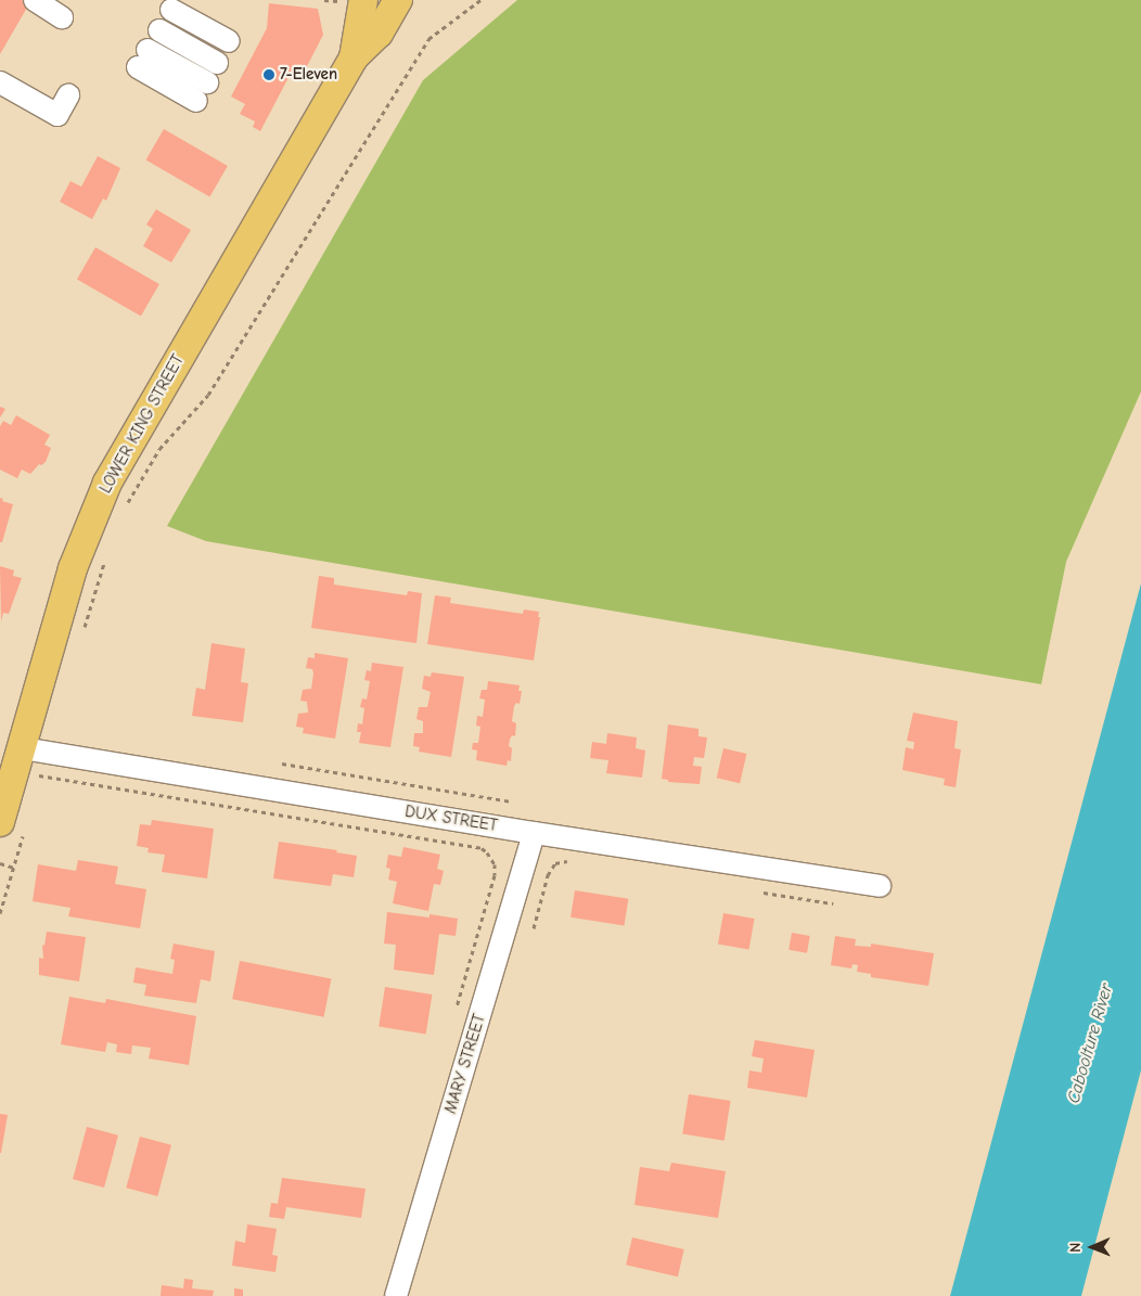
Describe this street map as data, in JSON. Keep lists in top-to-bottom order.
{
  "streets": {
    "main road": ["LOWER KING STREET"],
    "street": ["DUX STREET", "MARY STREET"]
  },
  "crossings": [
    ["LOWER KING STREET", "DUX STREET"],
    ["DUX STREET", "MARY STREET"]
  ],
  "water": ["Caboolture River"],
  "places": ["7-Eleven"],
  "north": "left"
}
